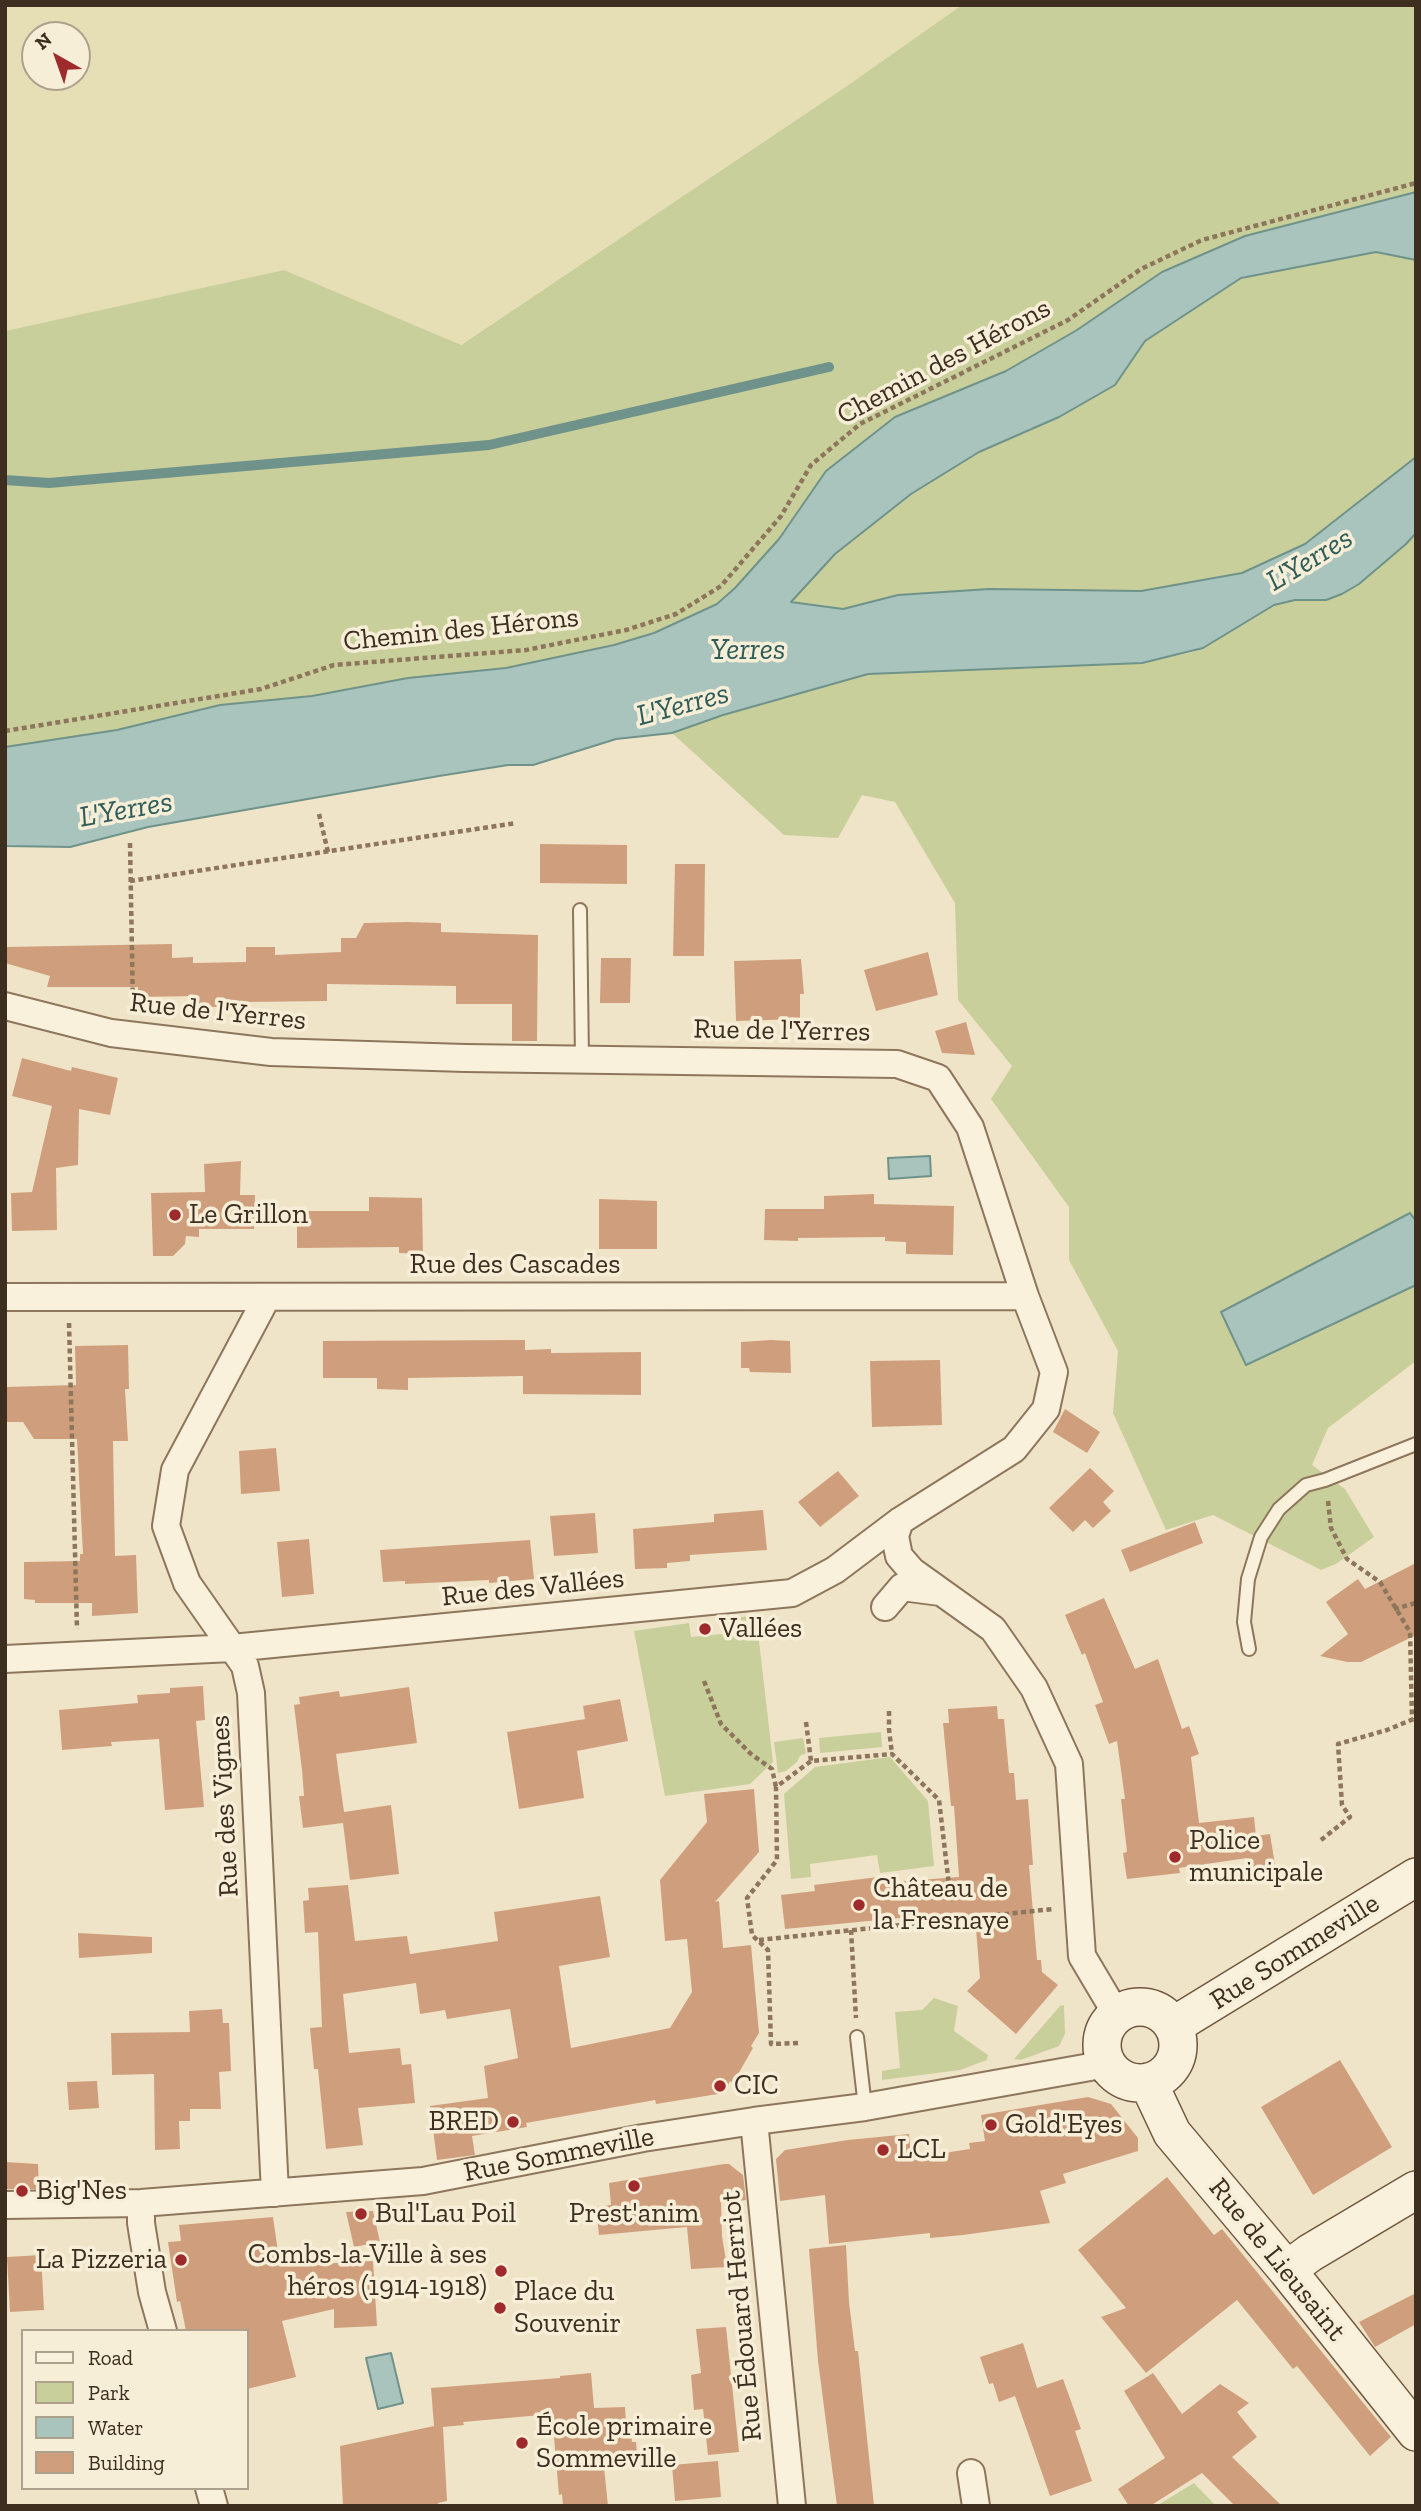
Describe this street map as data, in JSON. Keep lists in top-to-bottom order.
{
  "streets": {
    "main road": ["Rue Sommeville", "Rue de Lieusaint"],
    "street": [
      "Rue de l'Yerres",
      "Rue des Cascades",
      "Rue des Vallées",
      "Rue des Vignes",
      "Rue Édouard Herriot"
    ],
    "path": ["Chemin des Hérons"]
  },
  "crossings": [
    ["Rue de l'Yerres", "Rue des Cascades"],
    ["Rue de l'Yerres", "Rue des Vallées"],
    ["Rue des Cascades", "Rue des Vignes"],
    ["Rue des Vallées", "Rue des Vignes"],
    ["Rue des Vignes", "Rue Sommeville"],
    ["Rue Sommeville", "Rue de Lieusaint"],
    ["Rue Sommeville", "Rue Édouard Herriot"]
  ],
  "water": ["L'Yerres", "Yerres"],
  "places": [
    "Le Grillon",
    "Vallées",
    "Police municipale",
    "Château de la Fresnaye",
    "CIC",
    "BRED",
    "Gold'Eyes",
    "LCL",
    "Prest'anim",
    "Big'Nes",
    "Bul'Lau Poil",
    "La Pizzeria",
    "Combs-la-Ville à ses héros (1914-1918)",
    "Place du Souvenir",
    "École primaire Sommeville"
  ],
  "legend": [
    "Road",
    "Park",
    "Water",
    "Building"
  ],
  "north": "top left"
}
